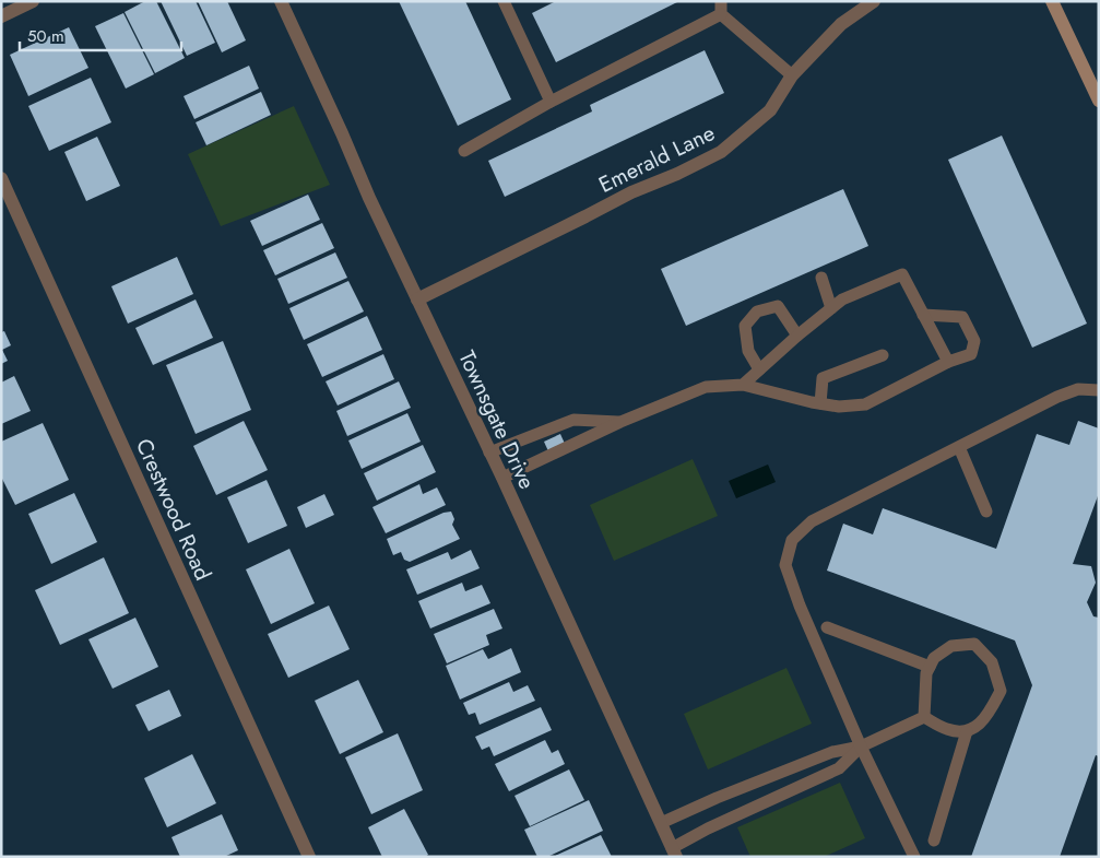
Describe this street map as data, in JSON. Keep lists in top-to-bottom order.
{
  "streets": {
    "street": ["Emerald Lane", "Townsgate Drive", "Crestwood Road"]
  },
  "crossings": [
    ["Emerald Lane", "Townsgate Drive"]
  ],
  "scale_bar": "50 m"
}
